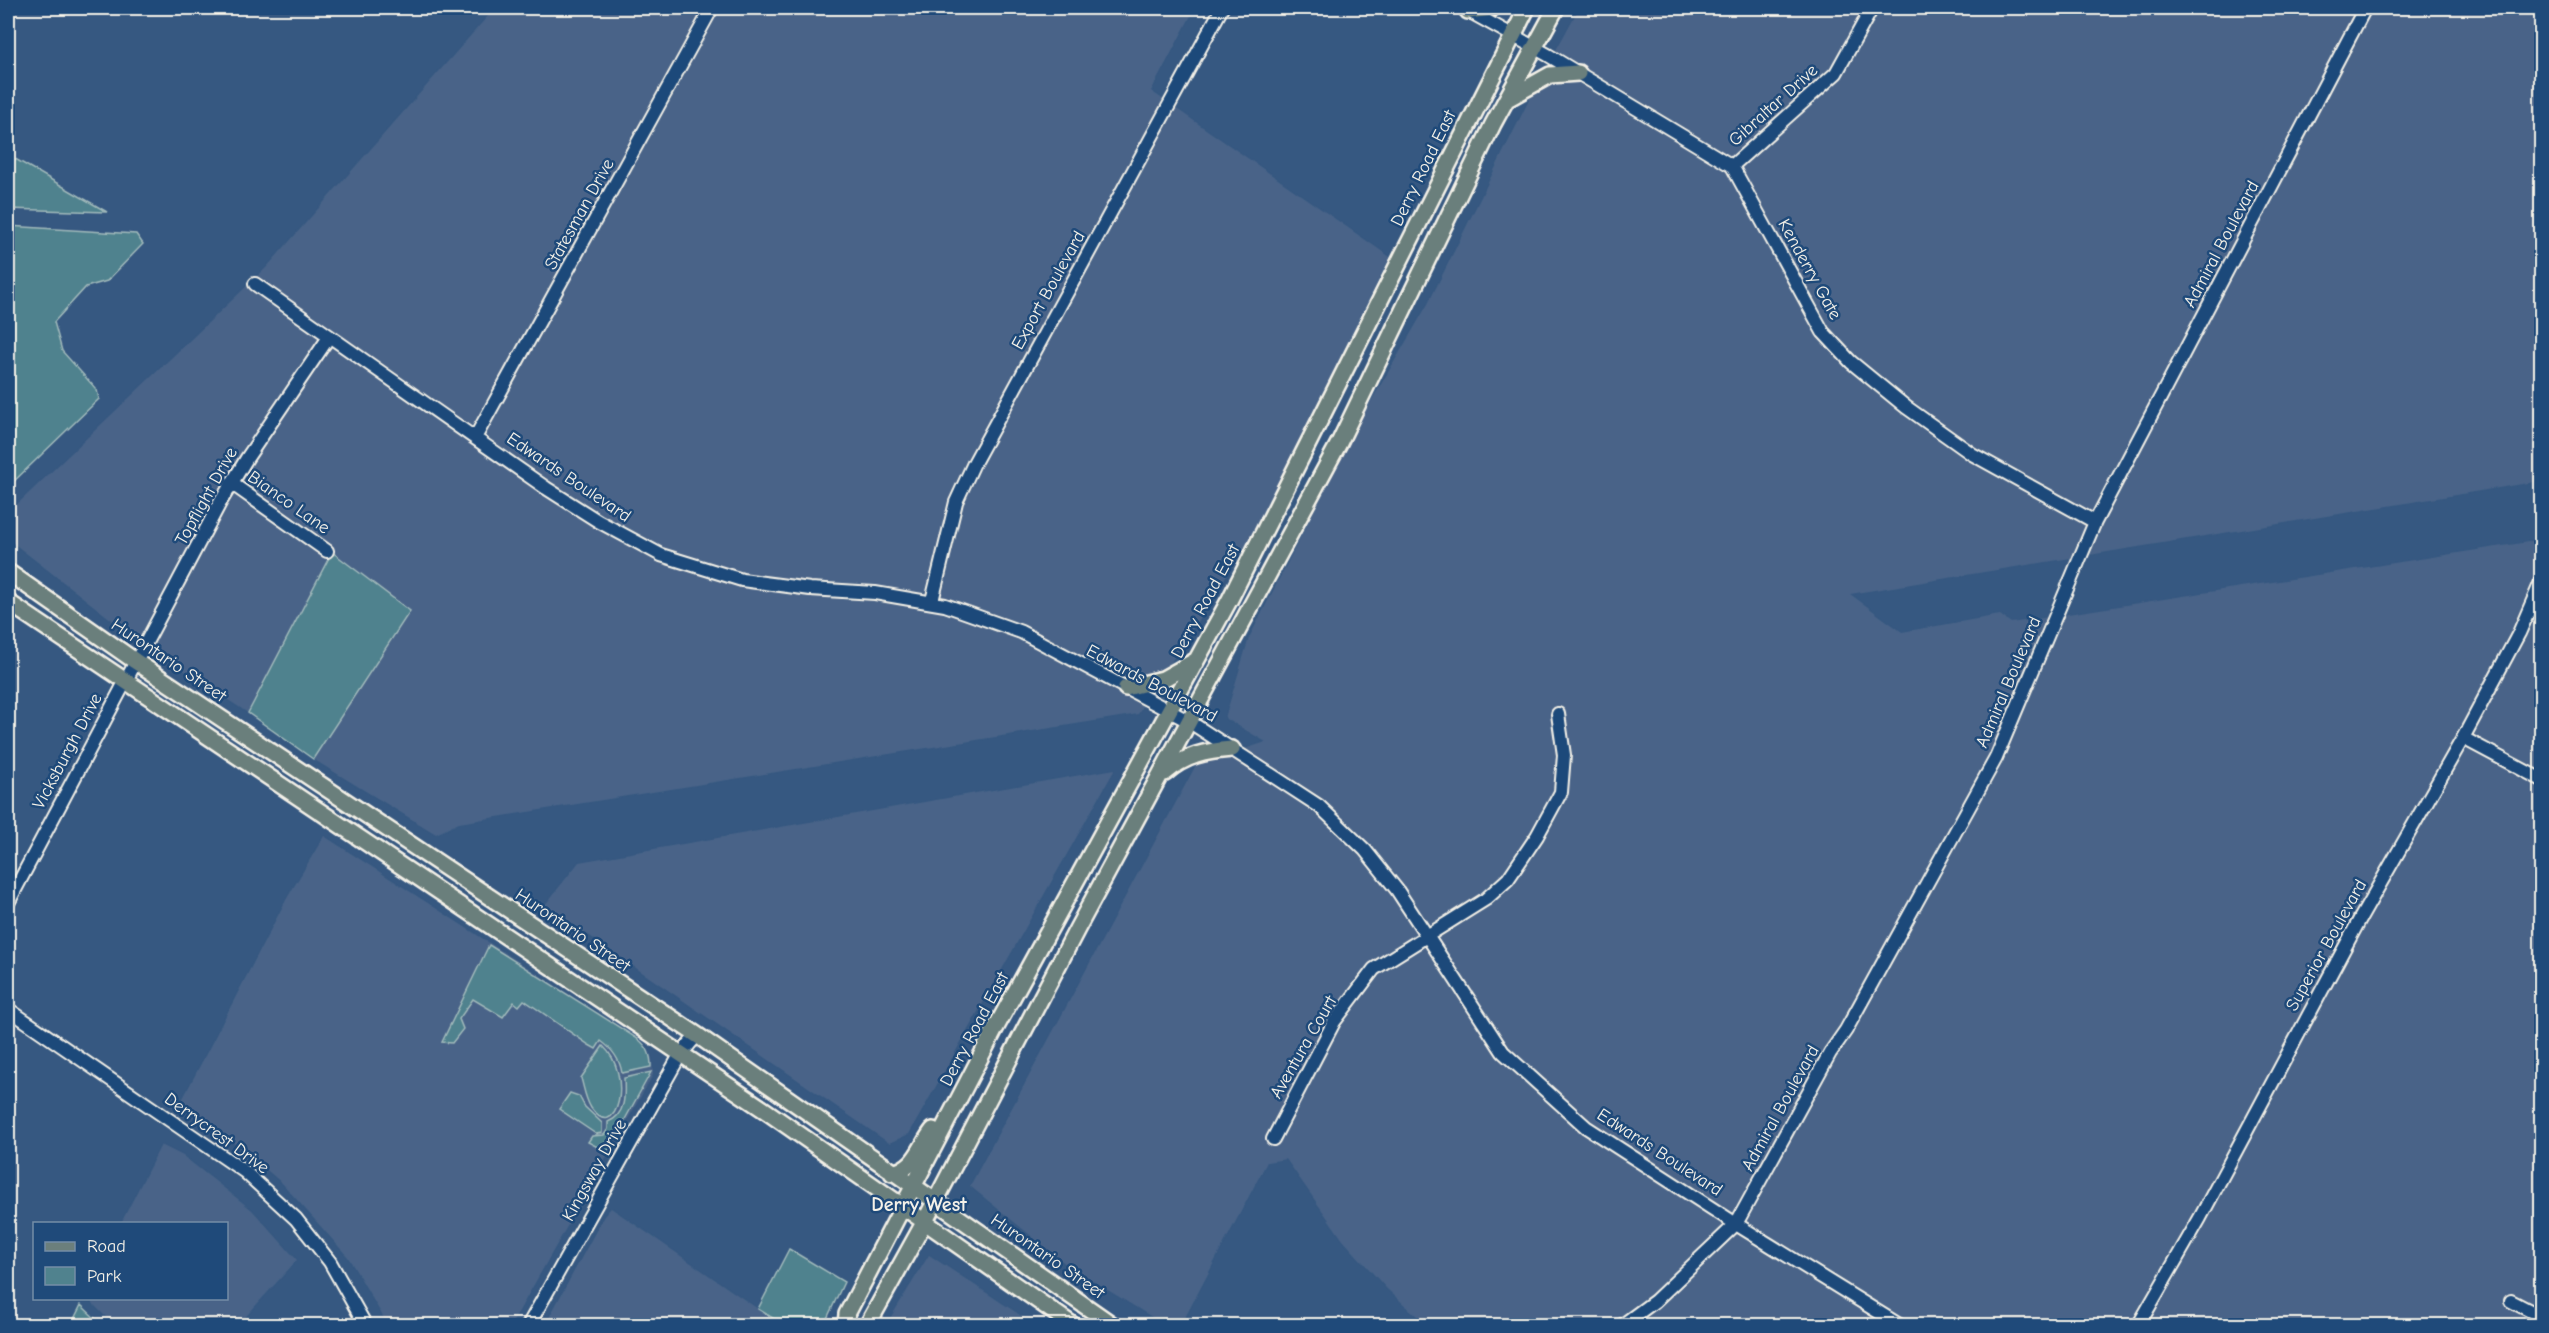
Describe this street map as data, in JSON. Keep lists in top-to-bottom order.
{
  "streets": {
    "main road": ["Derry Road East", "Hurontario Street"],
    "street": [
      "Gibraltar Drive",
      "Statesman Drive",
      "Admiral Boulevard",
      "Kenderry Gate",
      "Export Boulevard",
      "Edwards Boulevard",
      "Topflight Drive",
      "Bianco Lane",
      "Vicksburgh Drive",
      "Superior Boulevard",
      "Aventura Court",
      "Derrycrest Drive",
      "Kingsway Drive"
    ]
  },
  "crossings": [
    ["Gibraltar Drive", "Kenderry Gate"],
    ["Derry Road East", "Edwards Boulevard"],
    ["Derry Road East", "Hurontario Street"],
    ["Statesman Drive", "Edwards Boulevard"],
    ["Admiral Boulevard", "Kenderry Gate"],
    ["Admiral Boulevard", "Edwards Boulevard"],
    ["Export Boulevard", "Edwards Boulevard"],
    ["Edwards Boulevard", "Topflight Drive"],
    ["Edwards Boulevard", "Aventura Court"],
    ["Topflight Drive", "Bianco Lane"],
    ["Topflight Drive", "Hurontario Street"],
    ["Topflight Drive", "Vicksburgh Drive"],
    ["Hurontario Street", "Kingsway Drive"]
  ],
  "districts": ["Derry West"],
  "legend": ["Road", "Park"]
}
